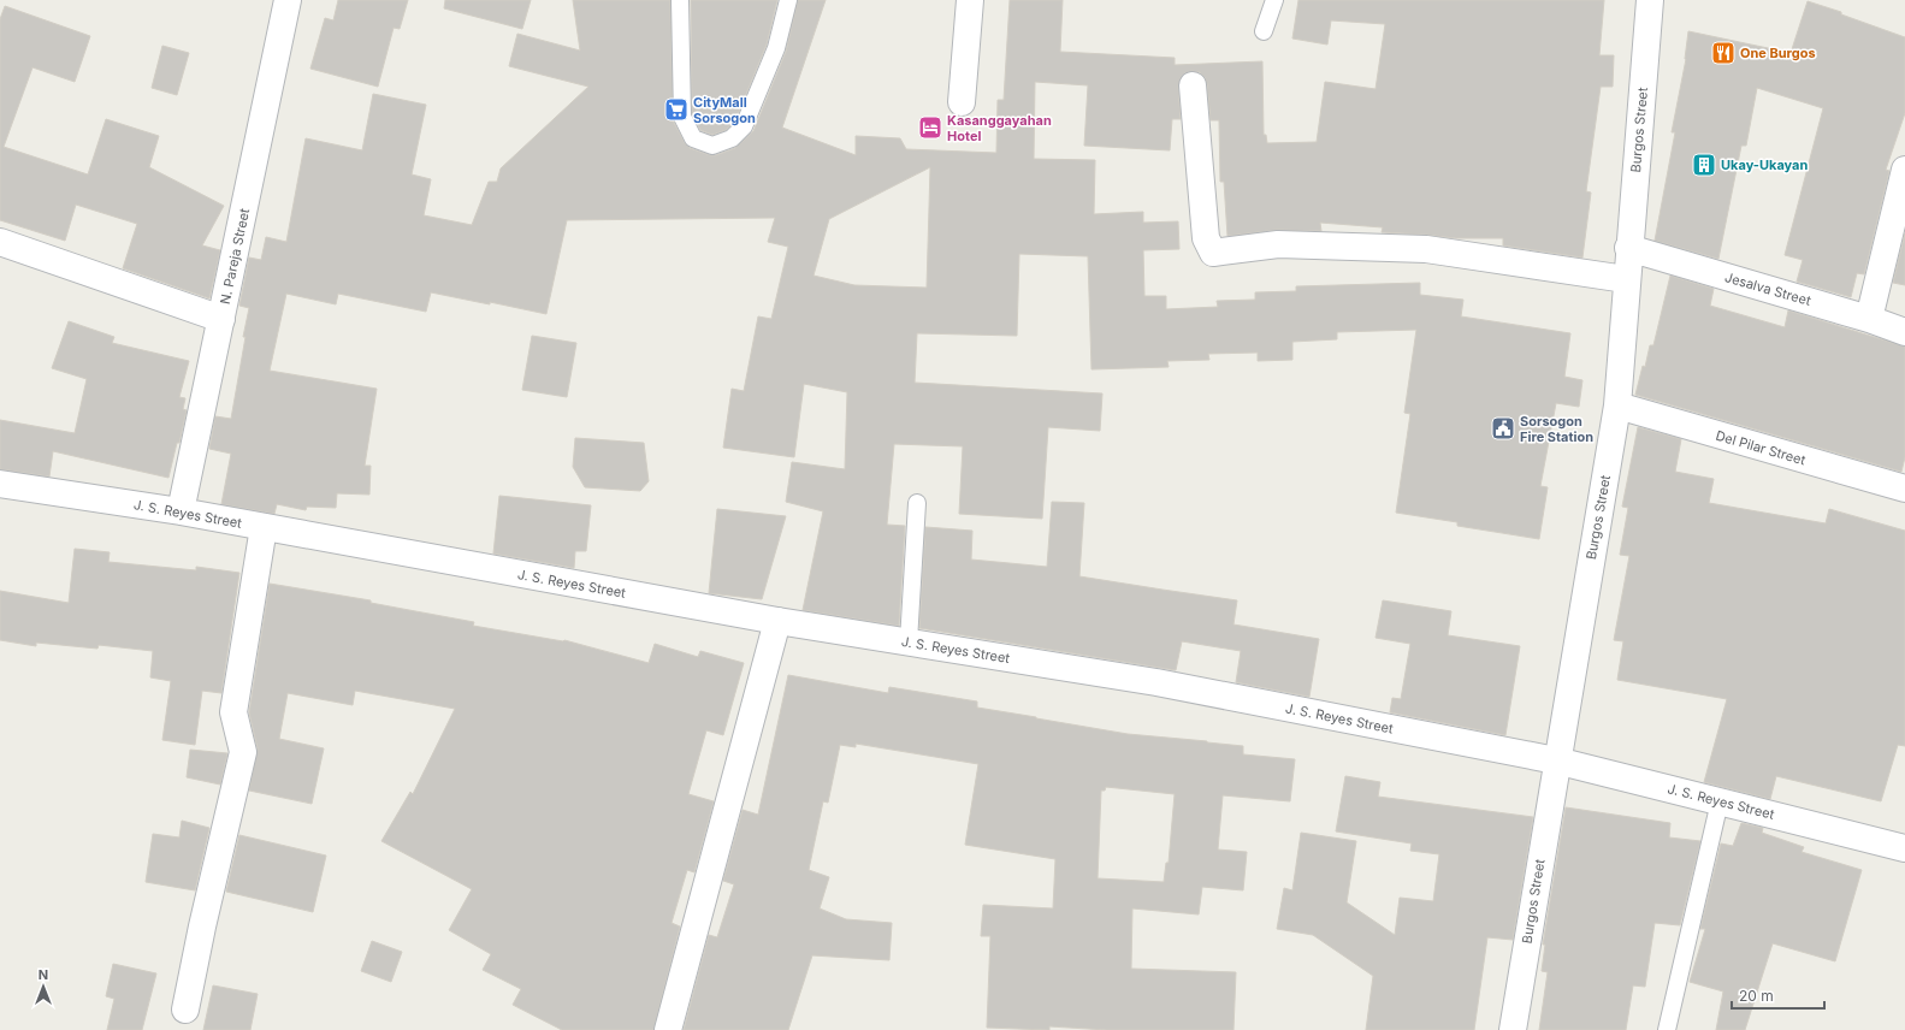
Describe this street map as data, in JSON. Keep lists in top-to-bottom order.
{
  "streets": {
    "street": [
      "Burgos Street",
      "N. Pareja Street",
      "Jesalva Street",
      "Del Pilar Street",
      "J. S. Reyes Street"
    ]
  },
  "crossings": [
    ["Burgos Street", "Jesalva Street"],
    ["Burgos Street", "Del Pilar Street"],
    ["Burgos Street", "J. S. Reyes Street"],
    ["N. Pareja Street", "J. S. Reyes Street"]
  ],
  "places": {
    "restaurant": ["One Burgos"],
    "supermarket": ["CityMall Sorsogon"],
    "hotel": ["Kasanggayahan Hotel"],
    "building": ["Ukay-Ukayan"],
    "public building": ["Sorsogon Fire Station"]
  },
  "scale_bar": "20 m",
  "north": "top"
}
